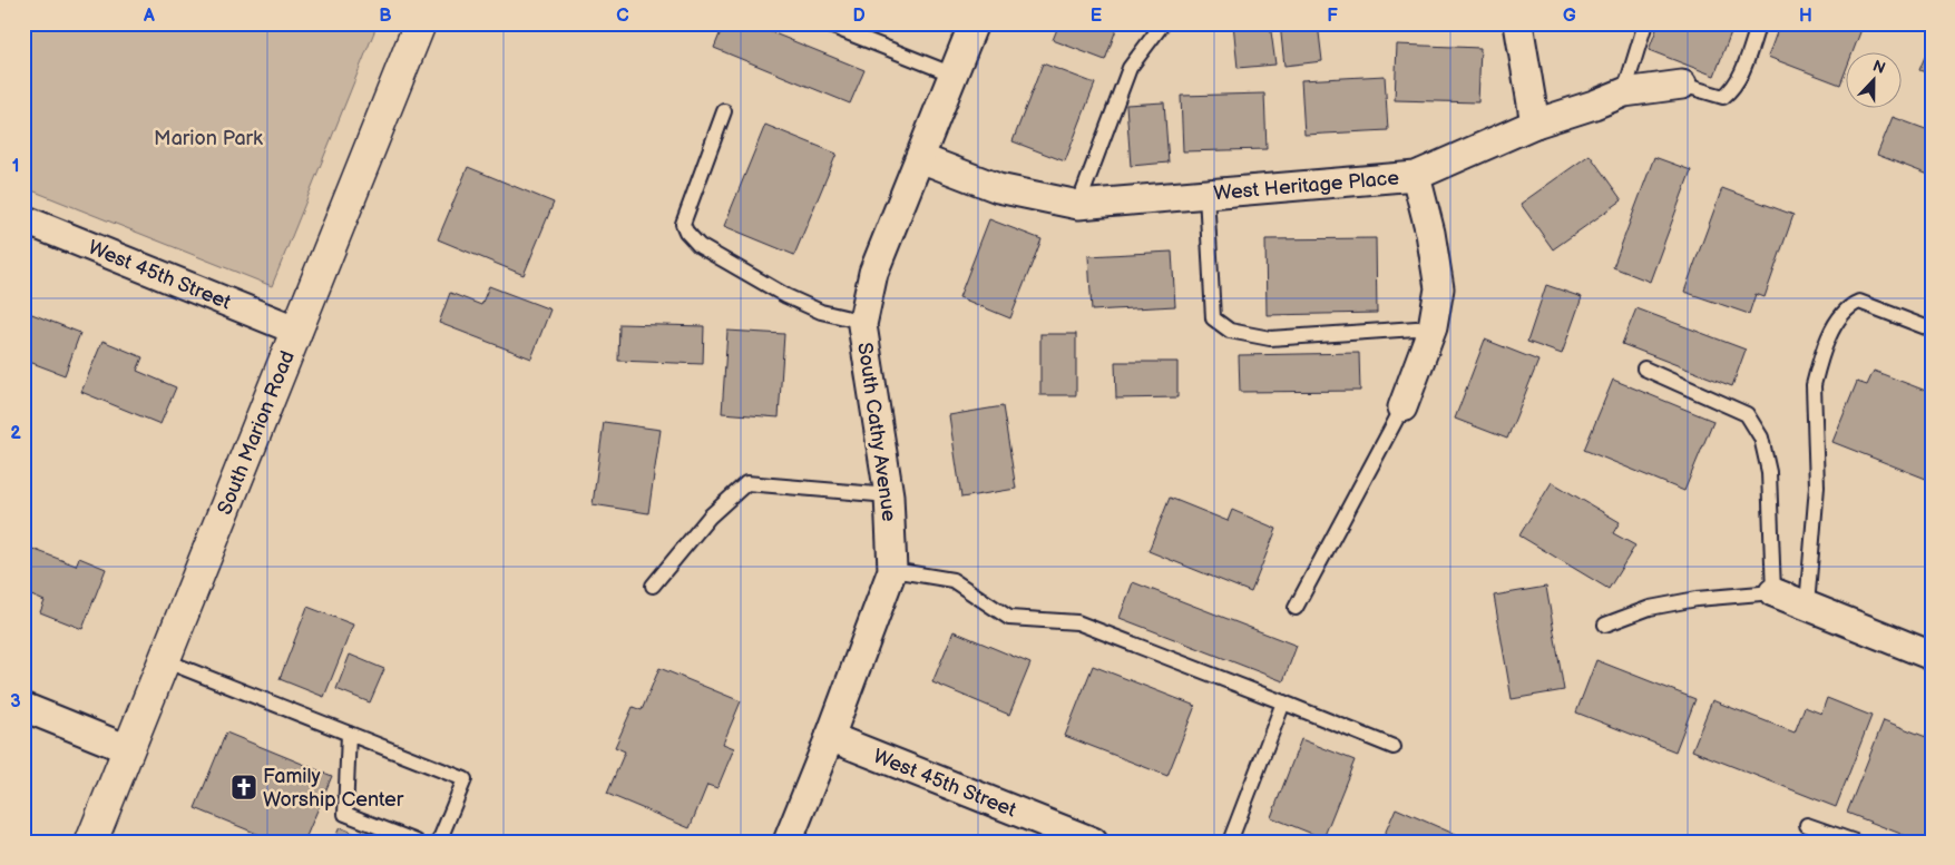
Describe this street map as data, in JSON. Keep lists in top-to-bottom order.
{
  "streets": {
    "street": [
      "West Heritage Place",
      "West 45th Street",
      "South Cathy Avenue",
      "South Marion Road"
    ]
  },
  "crossings": [
    ["West Heritage Place", "South Cathy Avenue"],
    ["West 45th Street", "South Cathy Avenue"],
    ["West 45th Street", "South Marion Road"]
  ],
  "parks": ["Marion Park"],
  "places": {
    "church": ["Family Worship Center"]
  },
  "north": "top",
  "grid": {
    "columns": [
      "A",
      "B",
      "C",
      "D",
      "E",
      "F",
      "G",
      "H"
    ],
    "rows": ["1", "2", "3"]
  }
}
